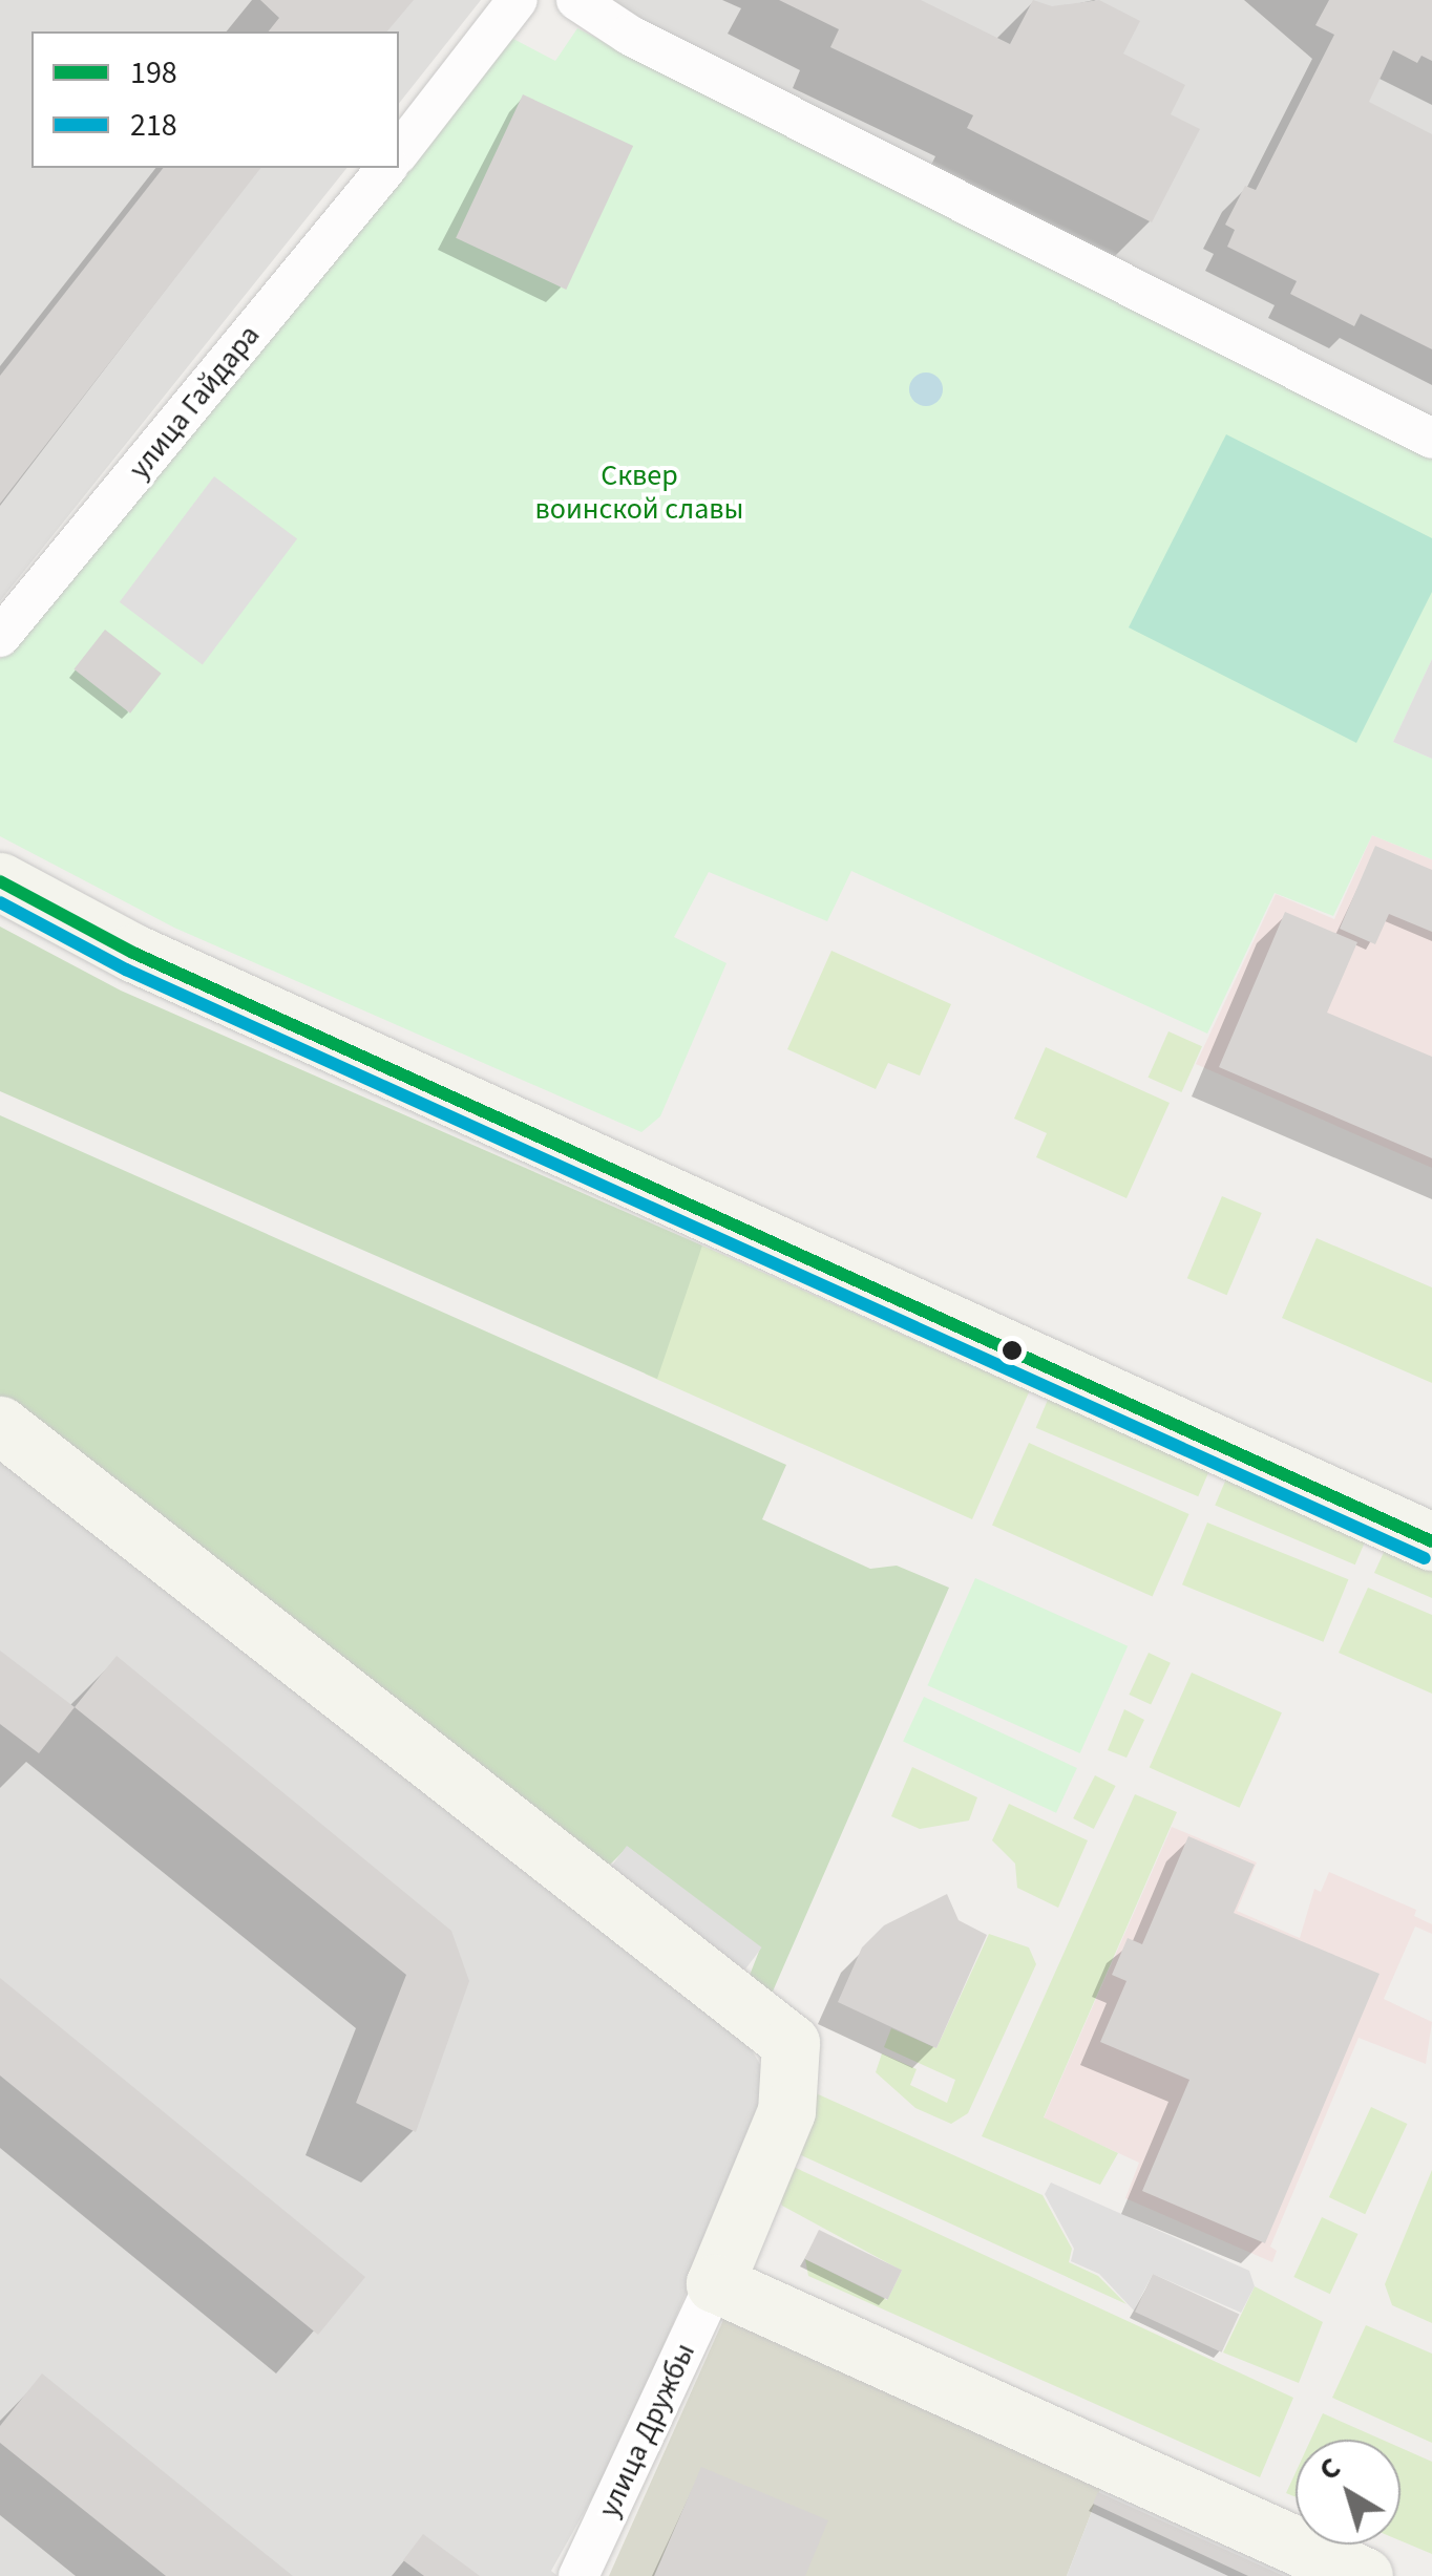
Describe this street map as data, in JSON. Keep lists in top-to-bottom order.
{
  "streets": {
    "street": ["улица Гайдара", "улица Дружбы"]
  },
  "parks": ["Сквер воинской славы"],
  "lines": ["transit line 198", "transit line 218"],
  "legend": ["198", "218"],
  "north": "top left"
}
